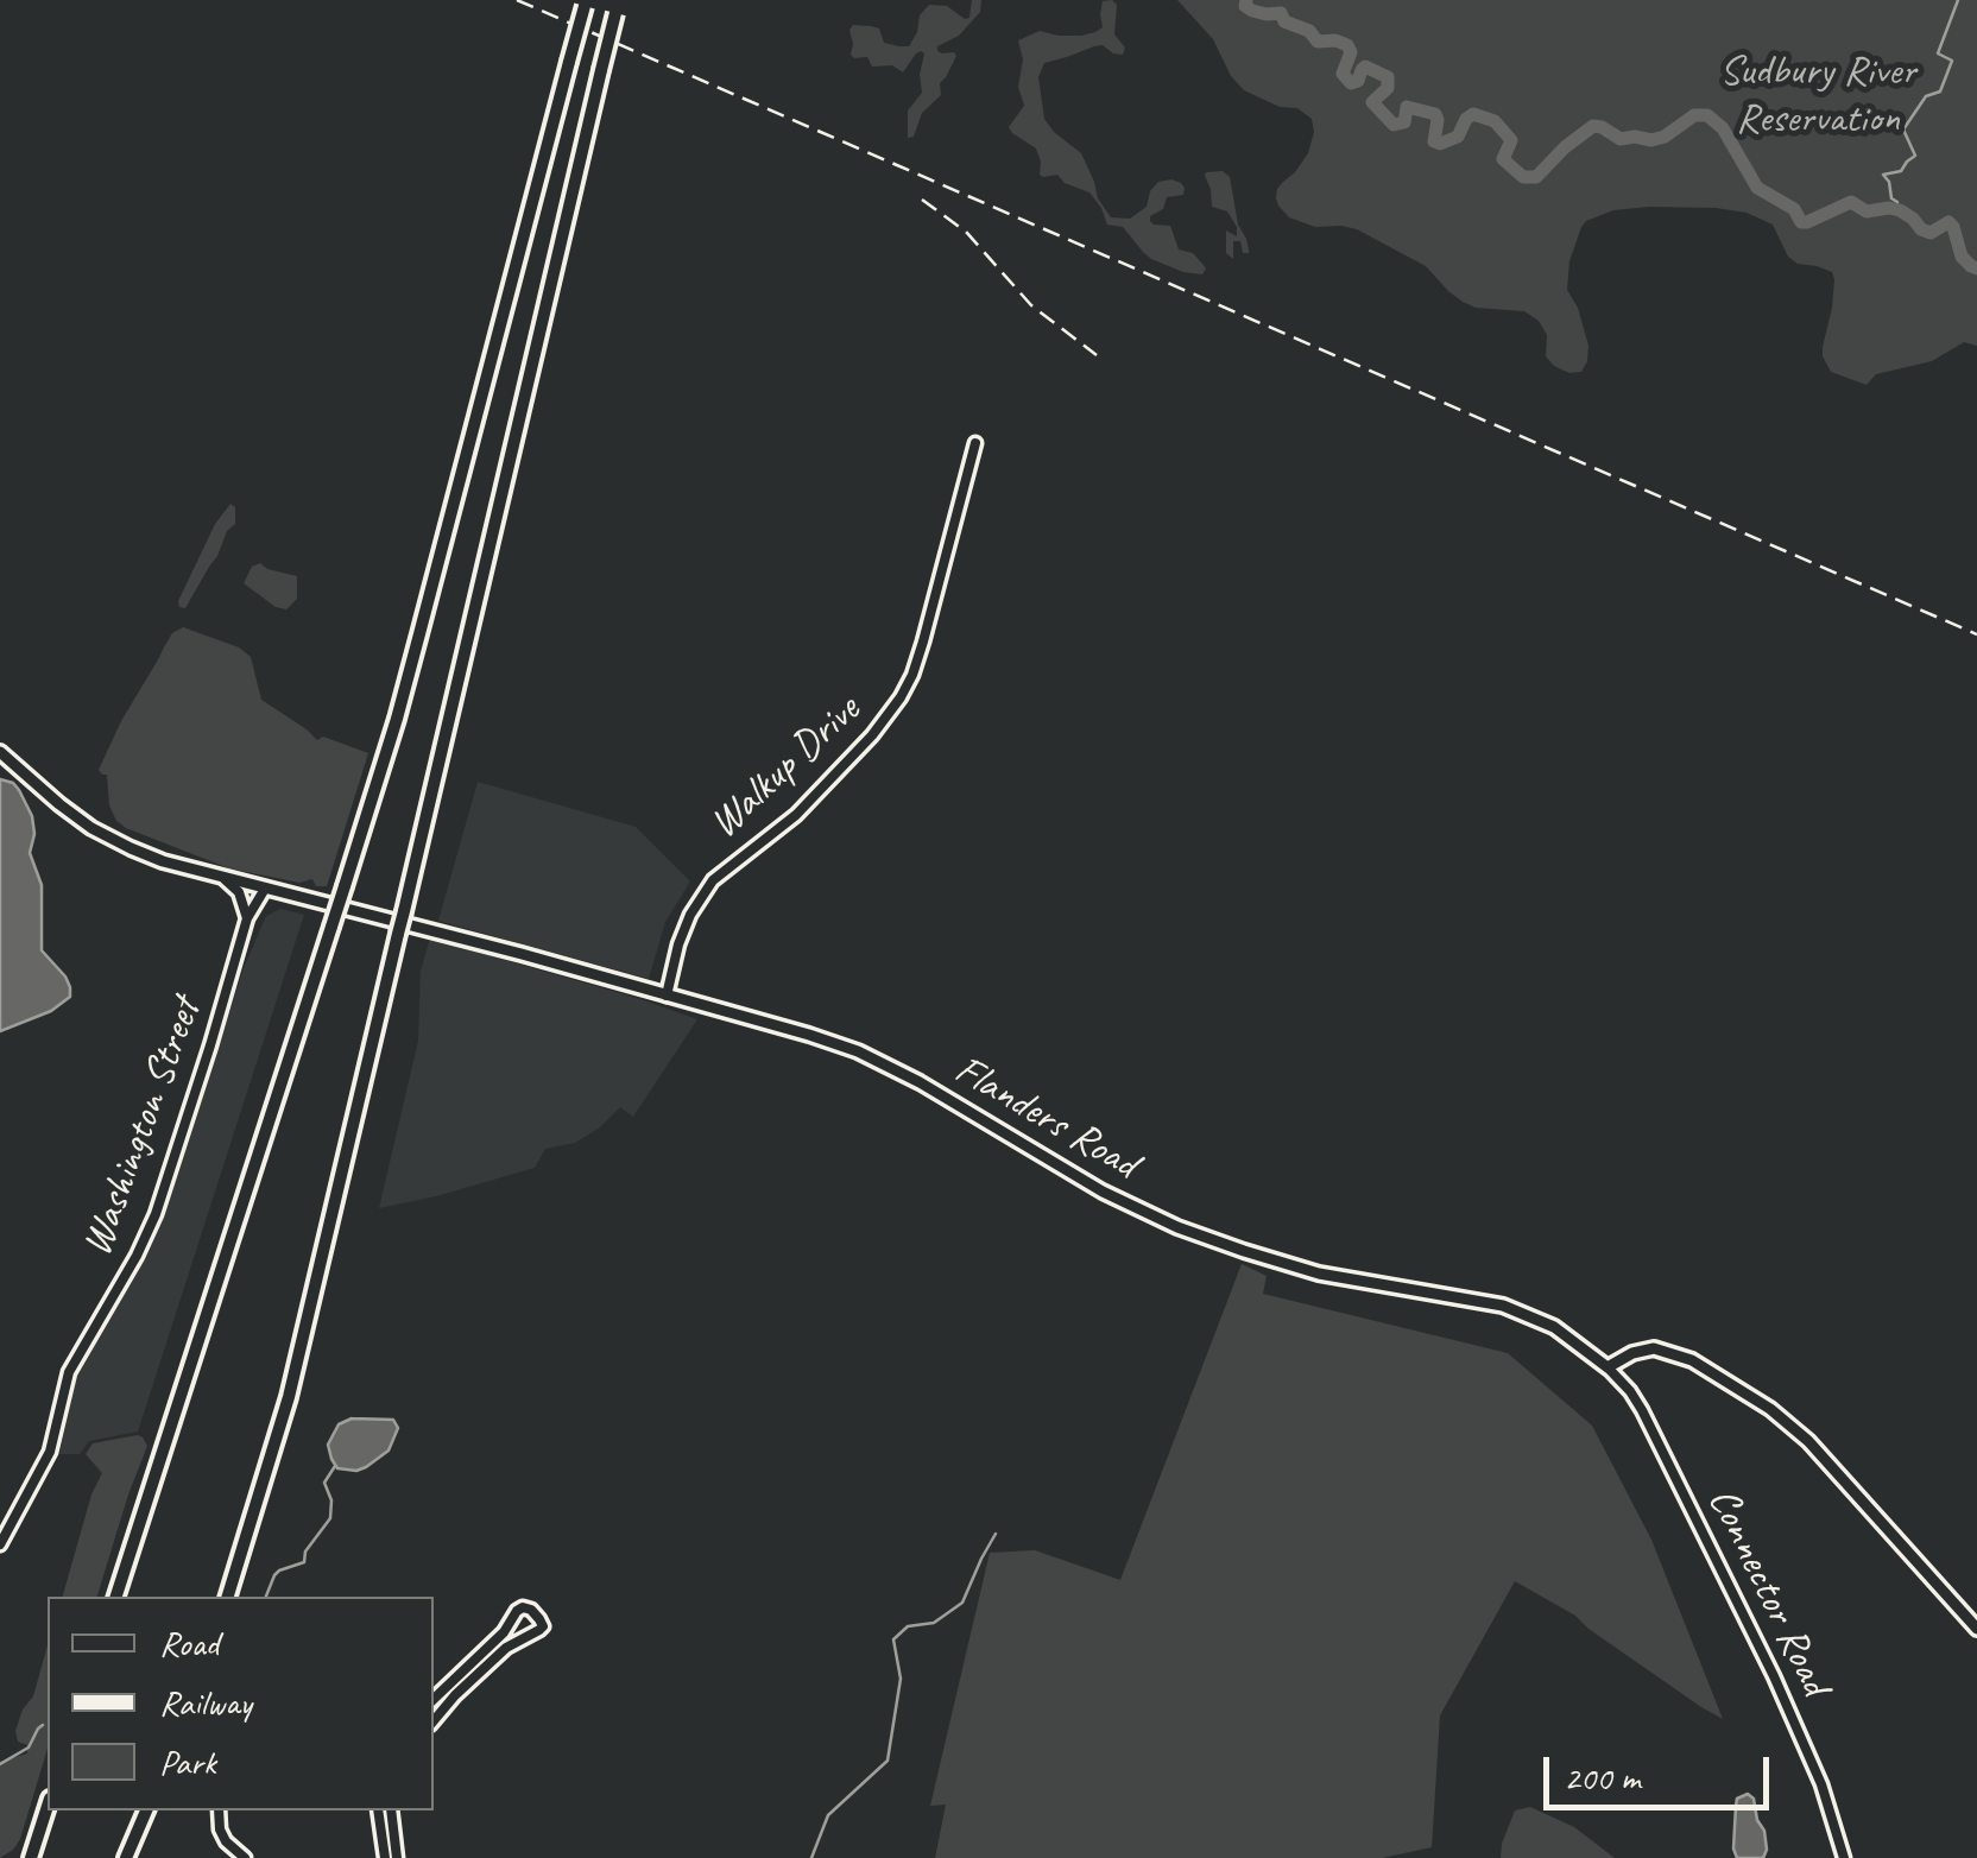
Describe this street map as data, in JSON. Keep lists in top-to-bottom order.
{
  "streets": {
    "main road": ["Flanders Road"],
    "street": ["Walkup Drive", "Washington Street", "Connector Road"]
  },
  "crossings": [
    ["Walkup Drive", "Flanders Road"],
    ["Flanders Road", "Washington Street"],
    ["Flanders Road", "Connector Road"]
  ],
  "parks": ["Sudbury River Reservation"],
  "legend": ["Road", "Railway", "Park"],
  "scale_bar": "200 m"
}
